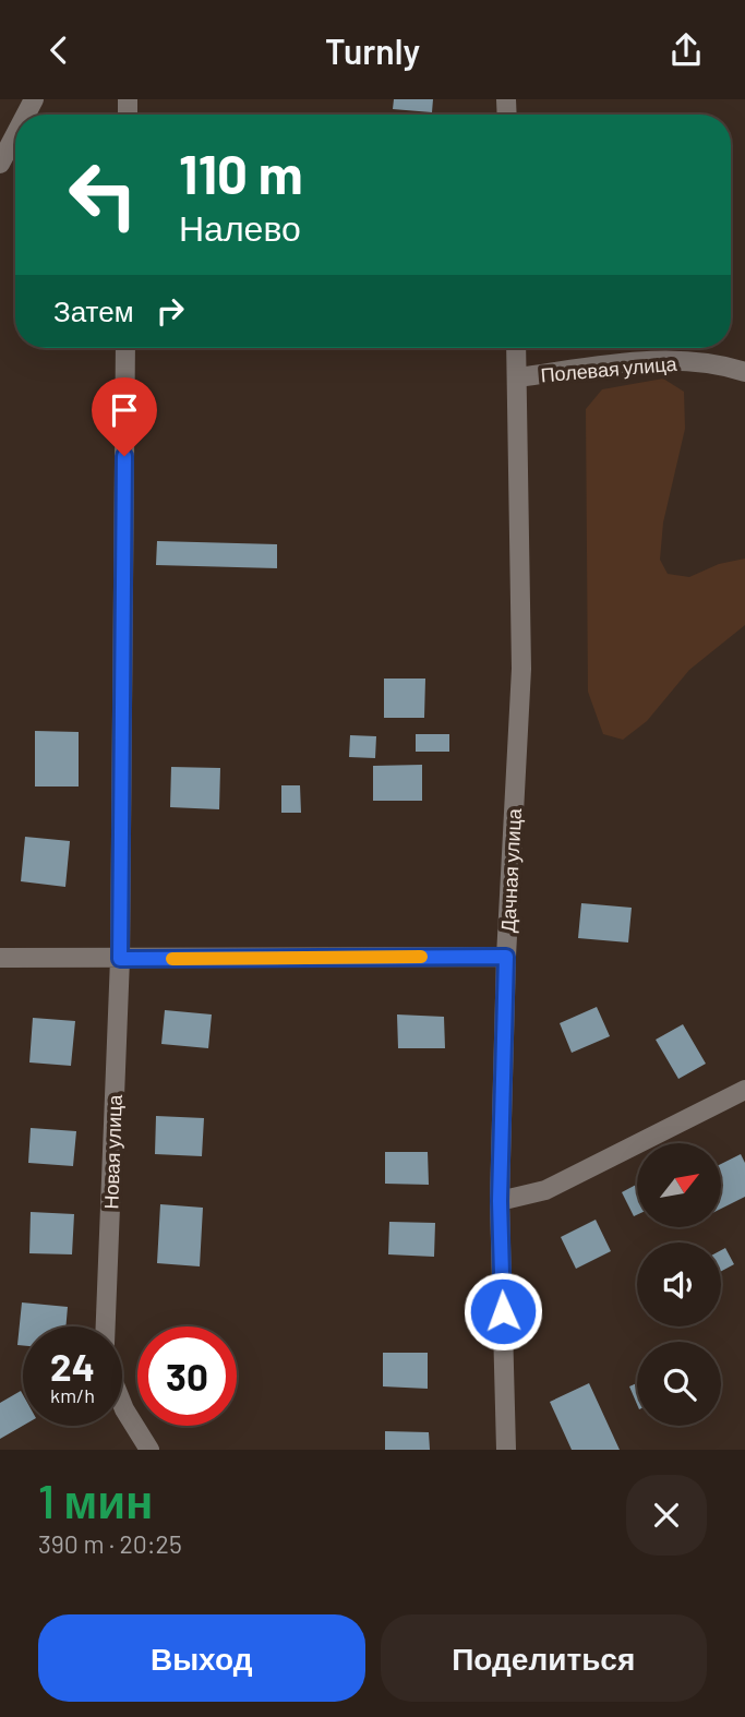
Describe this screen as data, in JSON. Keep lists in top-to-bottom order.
{
  "streets": {
    "street": ["Полевая улица", "Дачная улица", "Новая улица"]
  },
  "crossings": [
    ["Полевая улица", "Дачная улица"]
  ],
  "north": "top right",
  "page": {
    "header": "Turnly",
    "turn": ["110 m", "Налево"],
    "then": "Затем",
    "speed": "24 km/h",
    "limit": "30",
    "heading": ["1 мин", "390 m · 20:25"],
    "buttons": ["Выход", "Поделиться"]
  }
}
